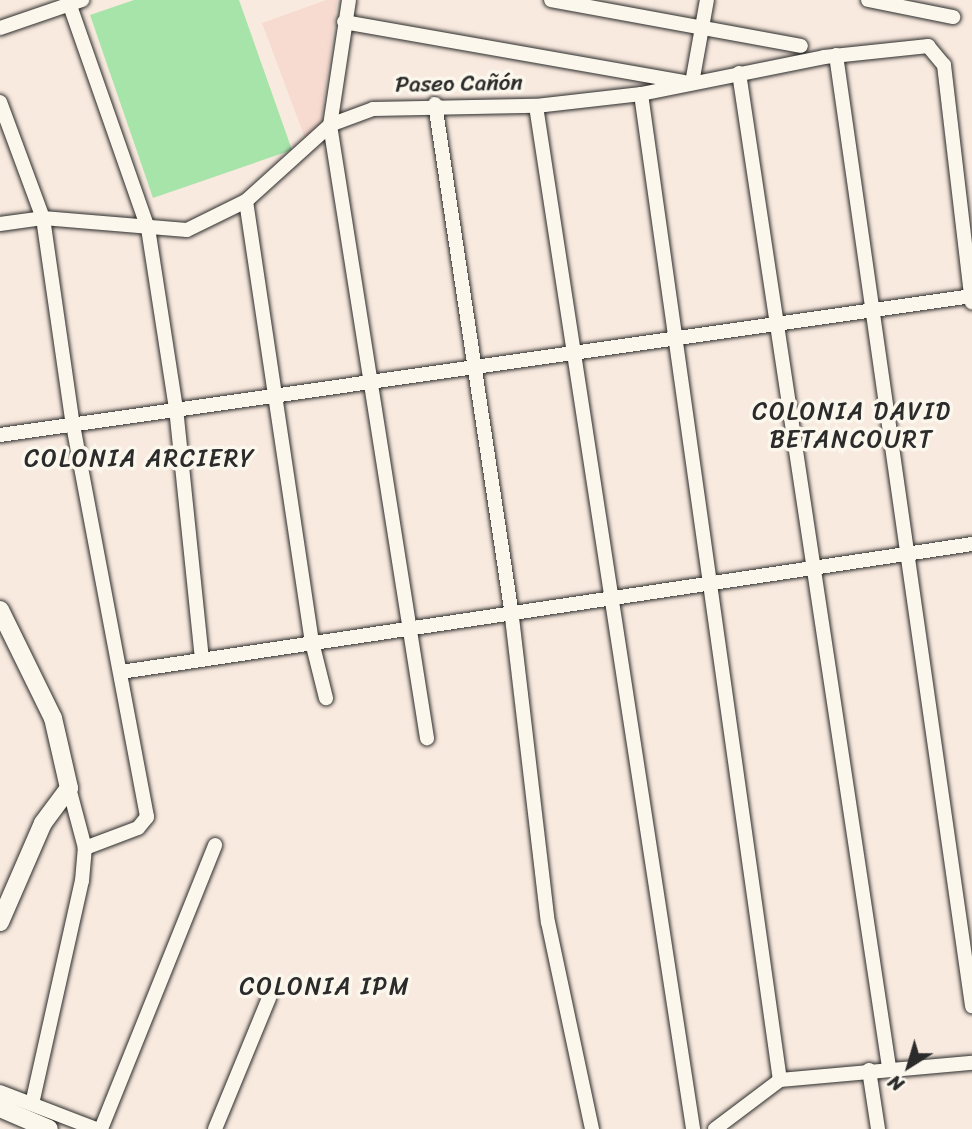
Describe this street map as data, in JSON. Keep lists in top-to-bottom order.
{
  "streets": {
    "street": ["Paseo Cañón"]
  },
  "districts": ["COLONIA DAVID BETANCOURT", "COLONIA ARCIERY", "COLONIA IPM"],
  "north": "bottom left"
}
